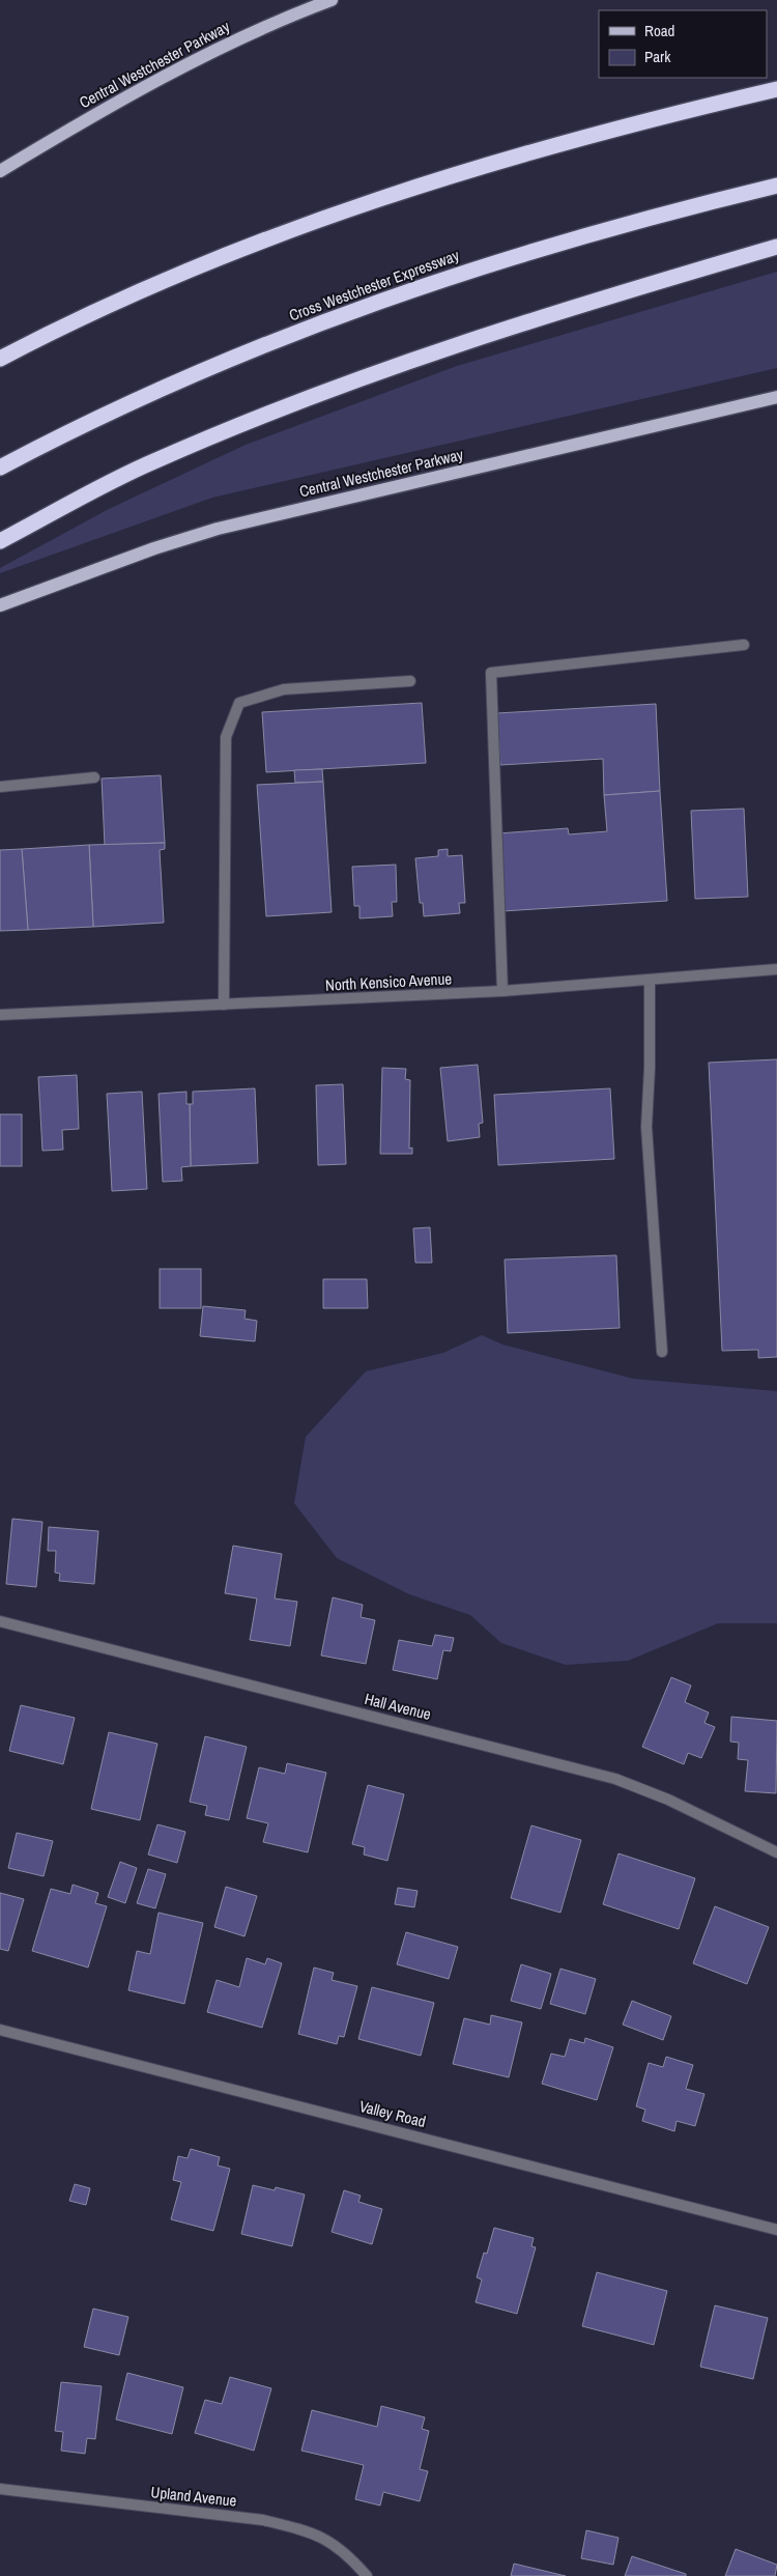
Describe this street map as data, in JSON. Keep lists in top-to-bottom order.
{
  "streets": {
    "highway": ["Cross Westchester Expressway"],
    "main road": ["Central Westchester Parkway"],
    "street": [
      "North Kensico Avenue",
      "Hall Avenue",
      "Valley Road",
      "Upland Avenue"
    ]
  },
  "legend": ["Road", "Park"]
}
